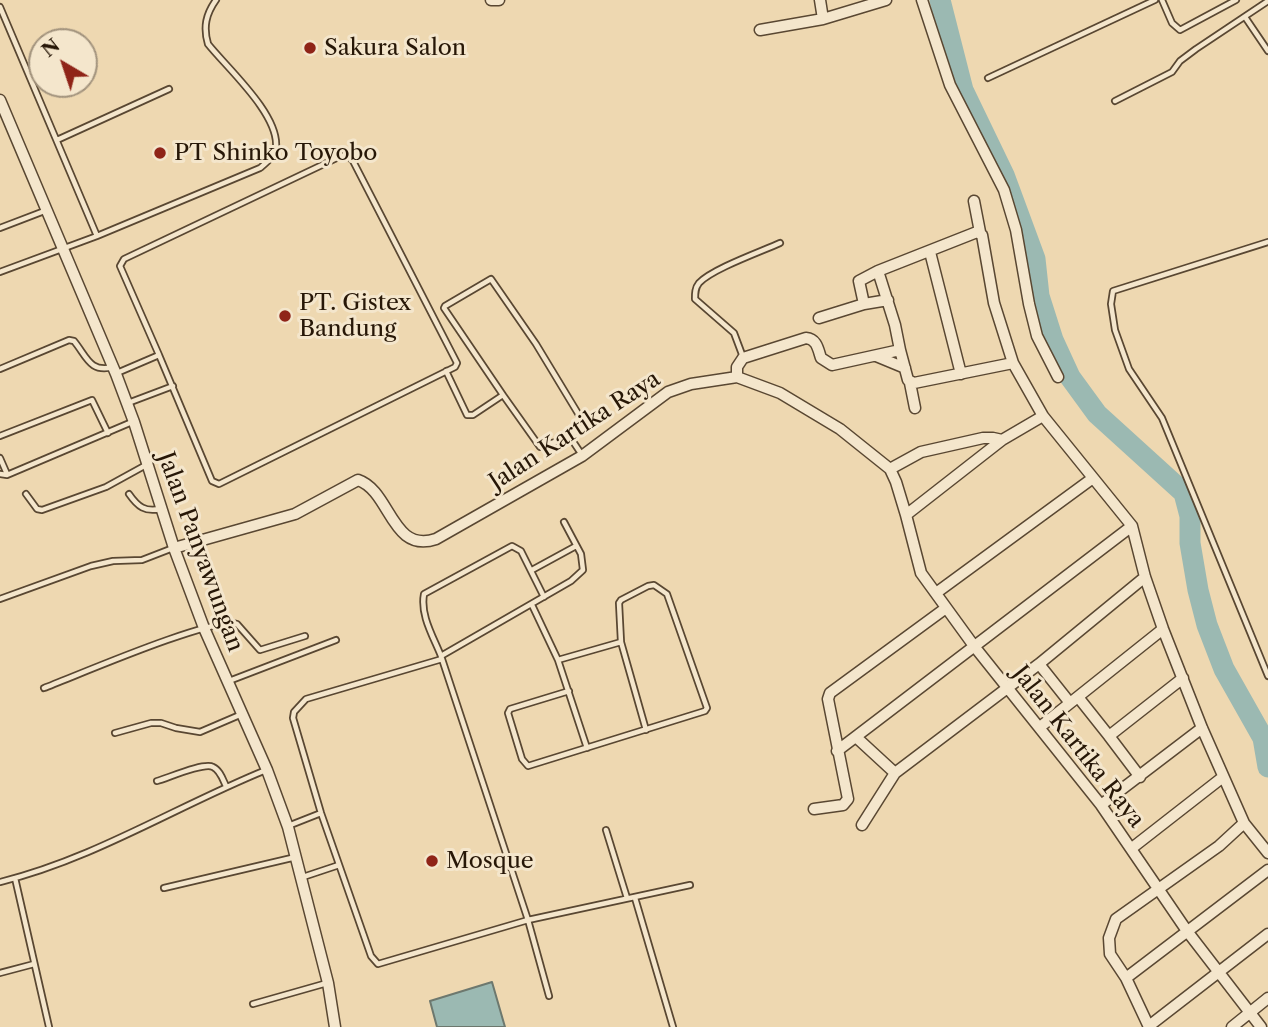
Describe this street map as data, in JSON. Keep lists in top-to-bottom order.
{
  "streets": {
    "street": ["Jalan Kartika Raya", "Jalan Panyawungan"]
  },
  "crossings": [
    ["Jalan Kartika Raya", "Jalan Panyawungan"]
  ],
  "places": [
    "Sakura Salon",
    "PT Shinko Toyobo",
    "PT. Gistex Bandung",
    "Mosque"
  ],
  "north": "top left"
}
